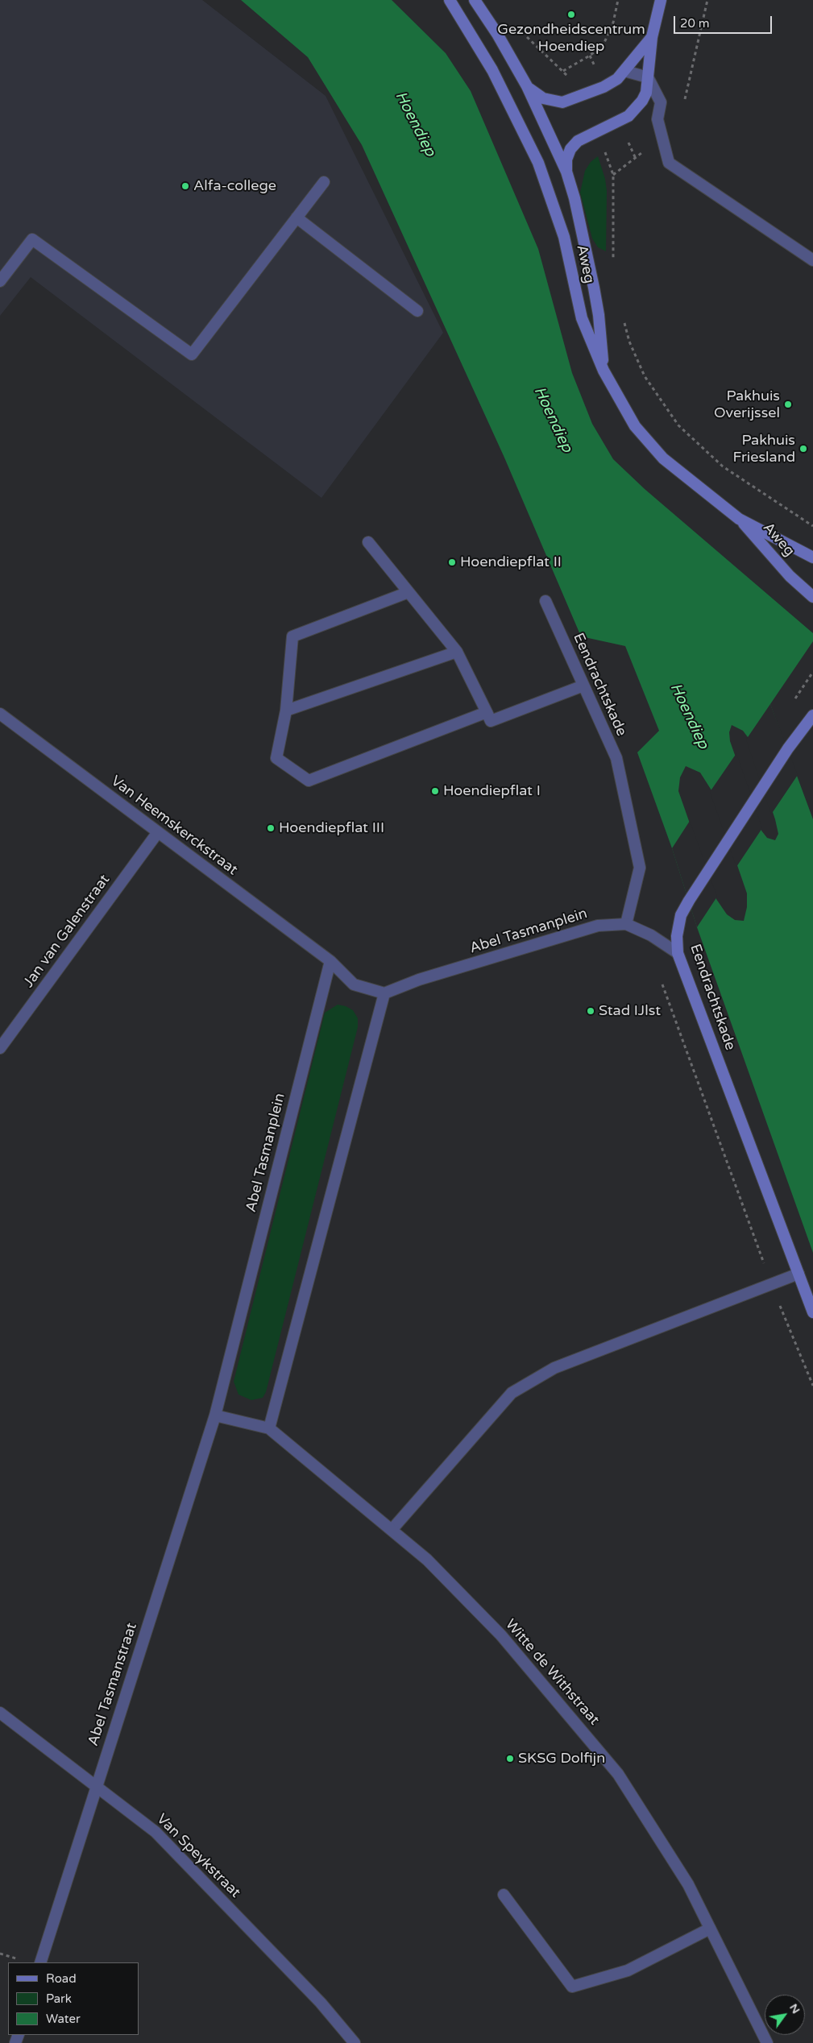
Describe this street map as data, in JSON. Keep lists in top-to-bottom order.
{
  "streets": {
    "main road": ["Aweg", "Eendrachtskade"],
    "street": [
      "Van Heemskerckstraat",
      "Jan van Galenstraat",
      "Abel Tasmanplein",
      "Witte de Withstraat",
      "Abel Tasmanstraat",
      "Van Speykstraat"
    ]
  },
  "crossings": [
    ["Eendrachtskade", "Abel Tasmanplein"],
    ["Van Heemskerckstraat", "Jan van Galenstraat"],
    ["Van Heemskerckstraat", "Abel Tasmanplein"],
    ["Abel Tasmanplein", "Witte de Withstraat"],
    ["Abel Tasmanplein", "Abel Tasmanstraat"],
    ["Witte de Withstraat", "Abel Tasmanstraat"],
    ["Abel Tasmanstraat", "Van Speykstraat"]
  ],
  "water": ["Hoendiep"],
  "places": [
    "Gezondheidscentrum Hoendiep",
    "Alfa-college",
    "Pakhuis Overijssel",
    "Pakhuis Friesland",
    "Hoendiepflat II",
    "Hoendiepflat I",
    "Hoendiepflat III",
    "Stad IJlst",
    "SKSG Dolfijn"
  ],
  "legend": ["Road", "Park", "Water"],
  "scale_bar": "20 m",
  "north": "top right"
}
